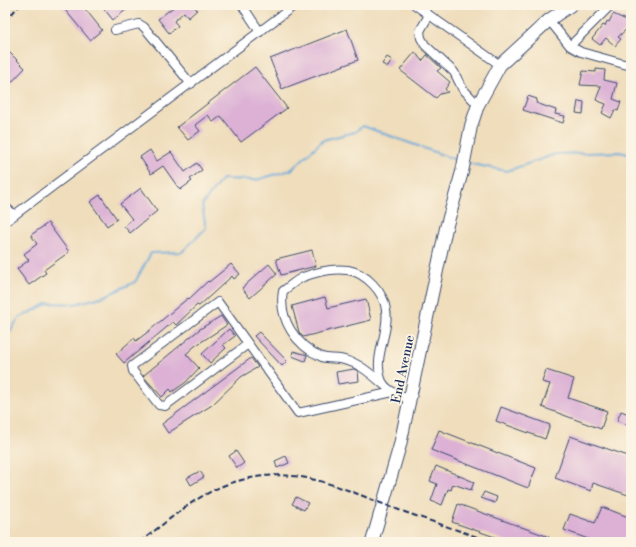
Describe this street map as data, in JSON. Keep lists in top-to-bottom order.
{
  "streets": {
    "highway": ["End Avenue"]
  }
}
